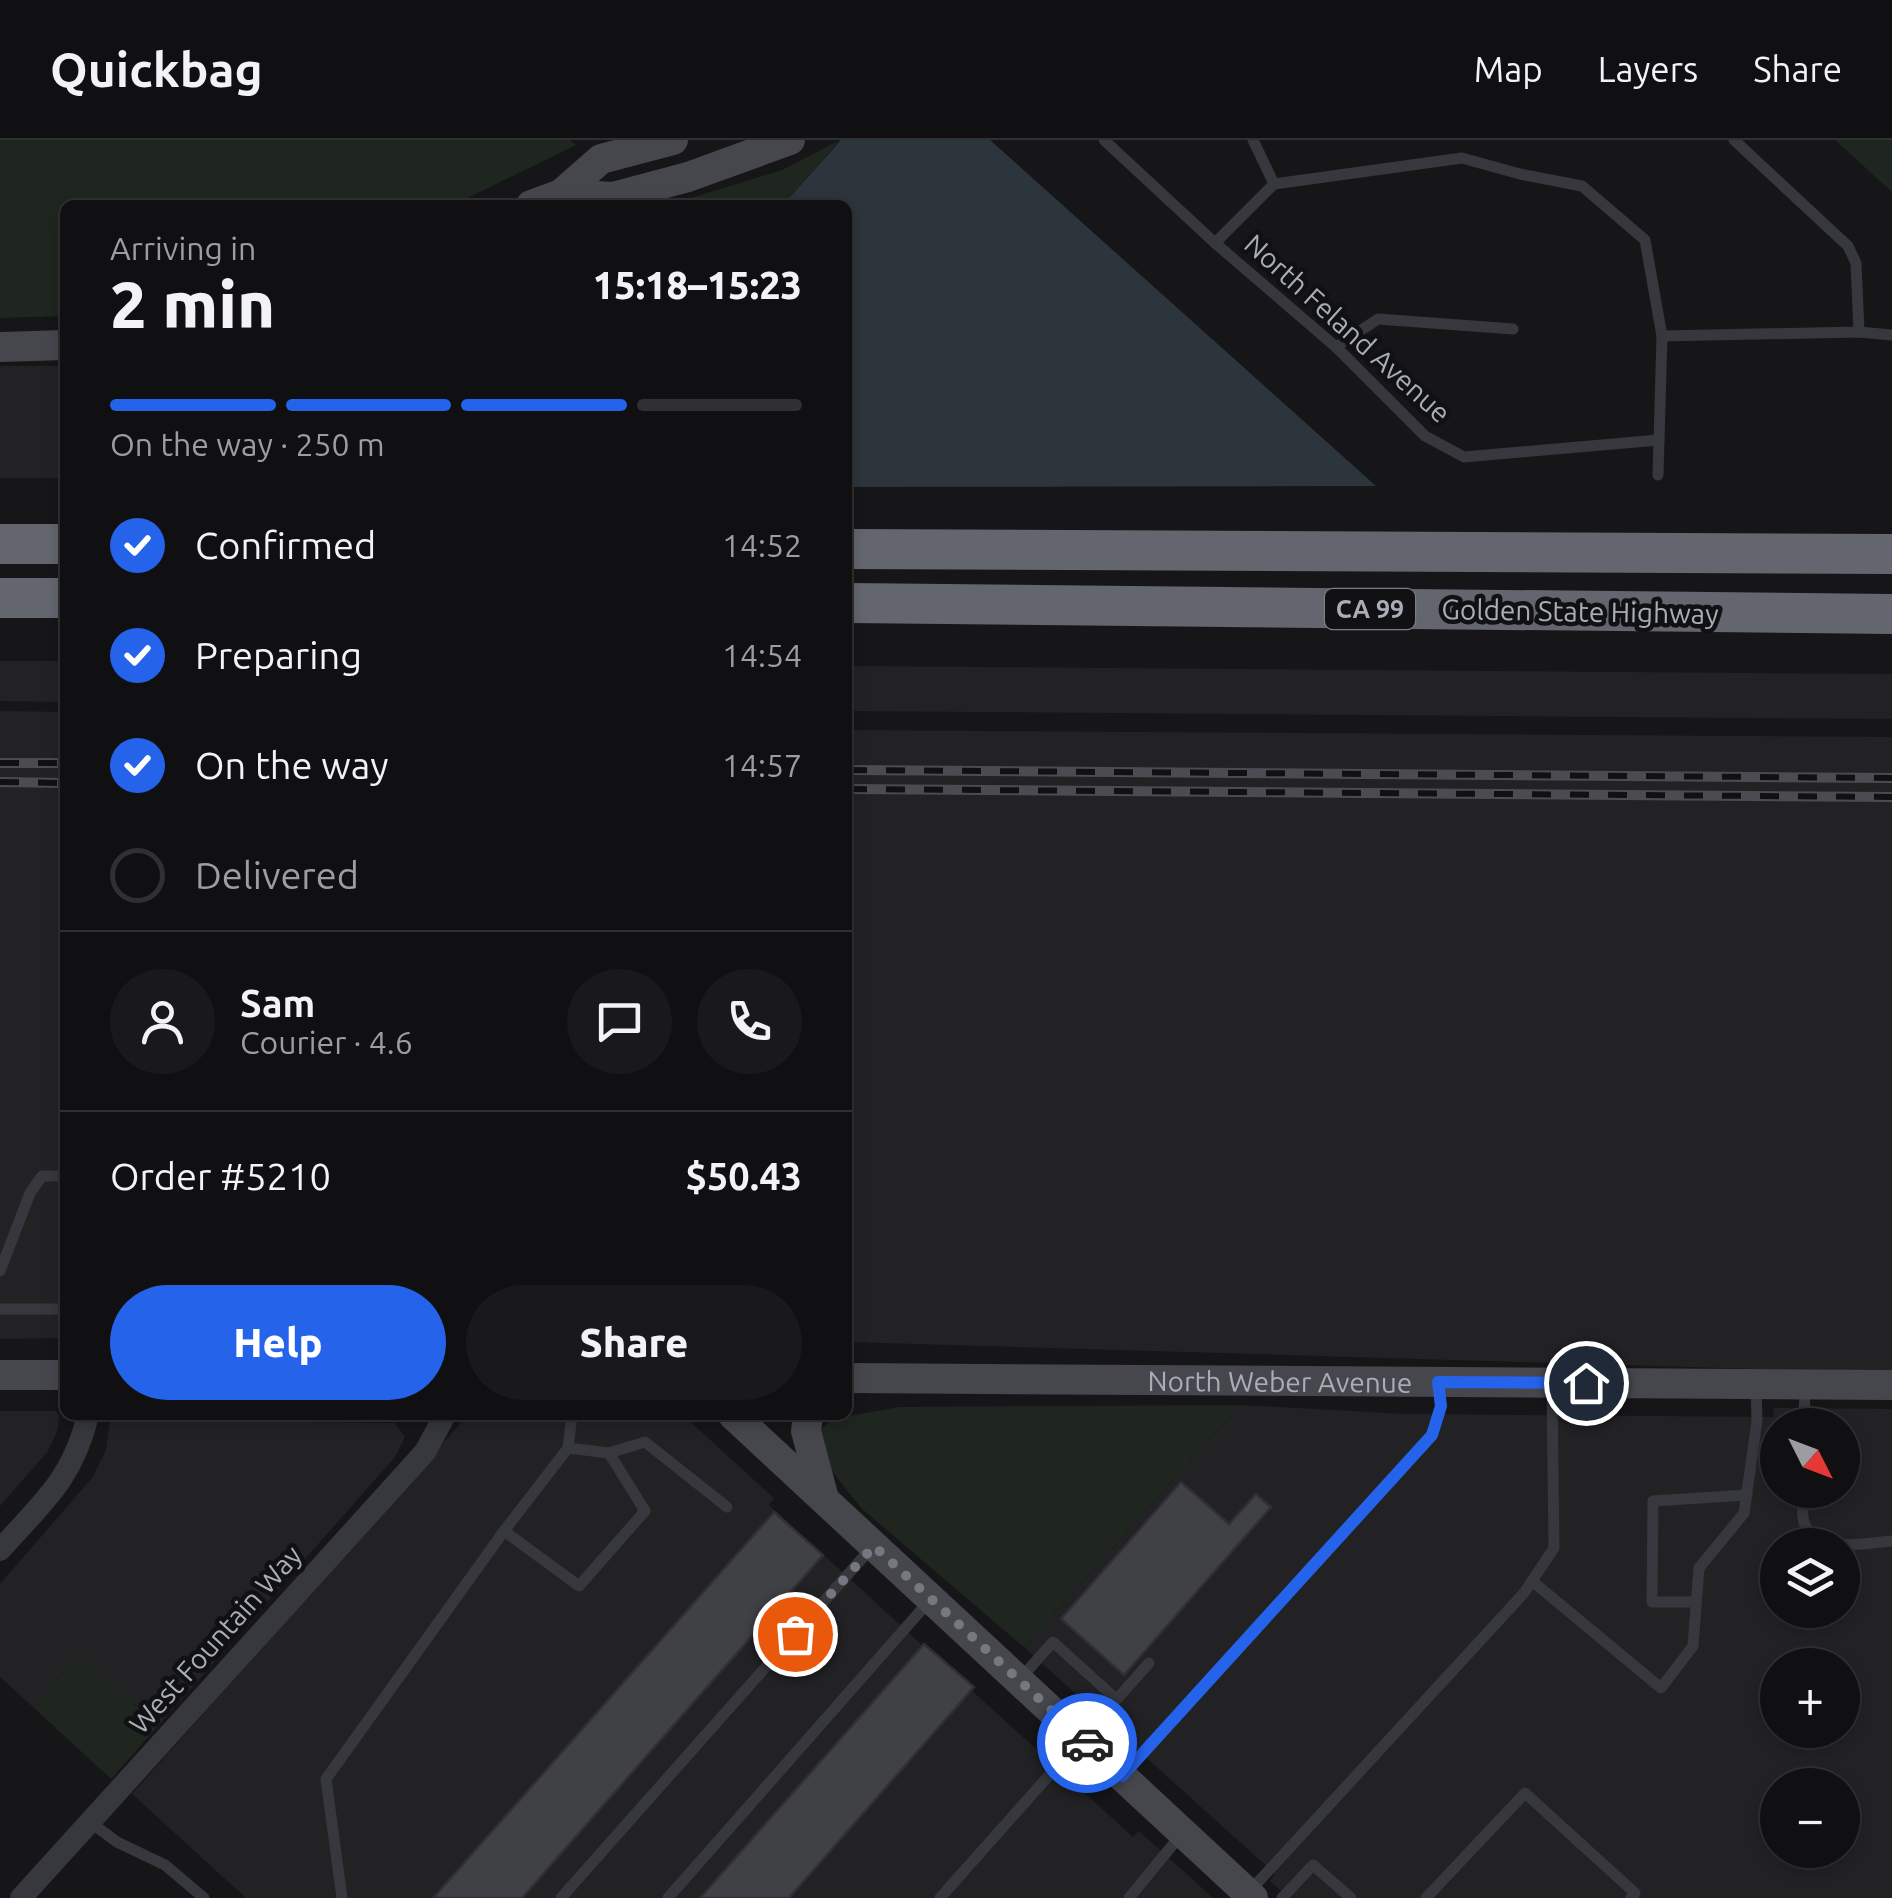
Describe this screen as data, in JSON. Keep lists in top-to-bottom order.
{
  "streets": {
    "highway": ["CA 99", "Golden State Highway"],
    "main road": ["North Weber Avenue"],
    "street": ["West Fountain Way"],
    "lane": ["North Feland Avenue"]
  },
  "north": "bottom right",
  "page": {
    "header": "Quickbag",
    "nav": ["Map", "Layers", "Share"],
    "heading": ["2 min", "Arriving in", "15:18–15:23"],
    "panel": [
      "Sam",
      "Courier · 4.6",
      "Order #5210",
      "$50.43"
    ],
    "bar": "On the way · 250 m",
    "list": [
      ["Confirmed", "14:52"],
      ["Preparing", "14:54"],
      ["On the way", "14:57"],
      "Delivered"
    ],
    "buttons": ["Help", "Share"],
    "map_buttons": ["+", "−"]
  }
}
